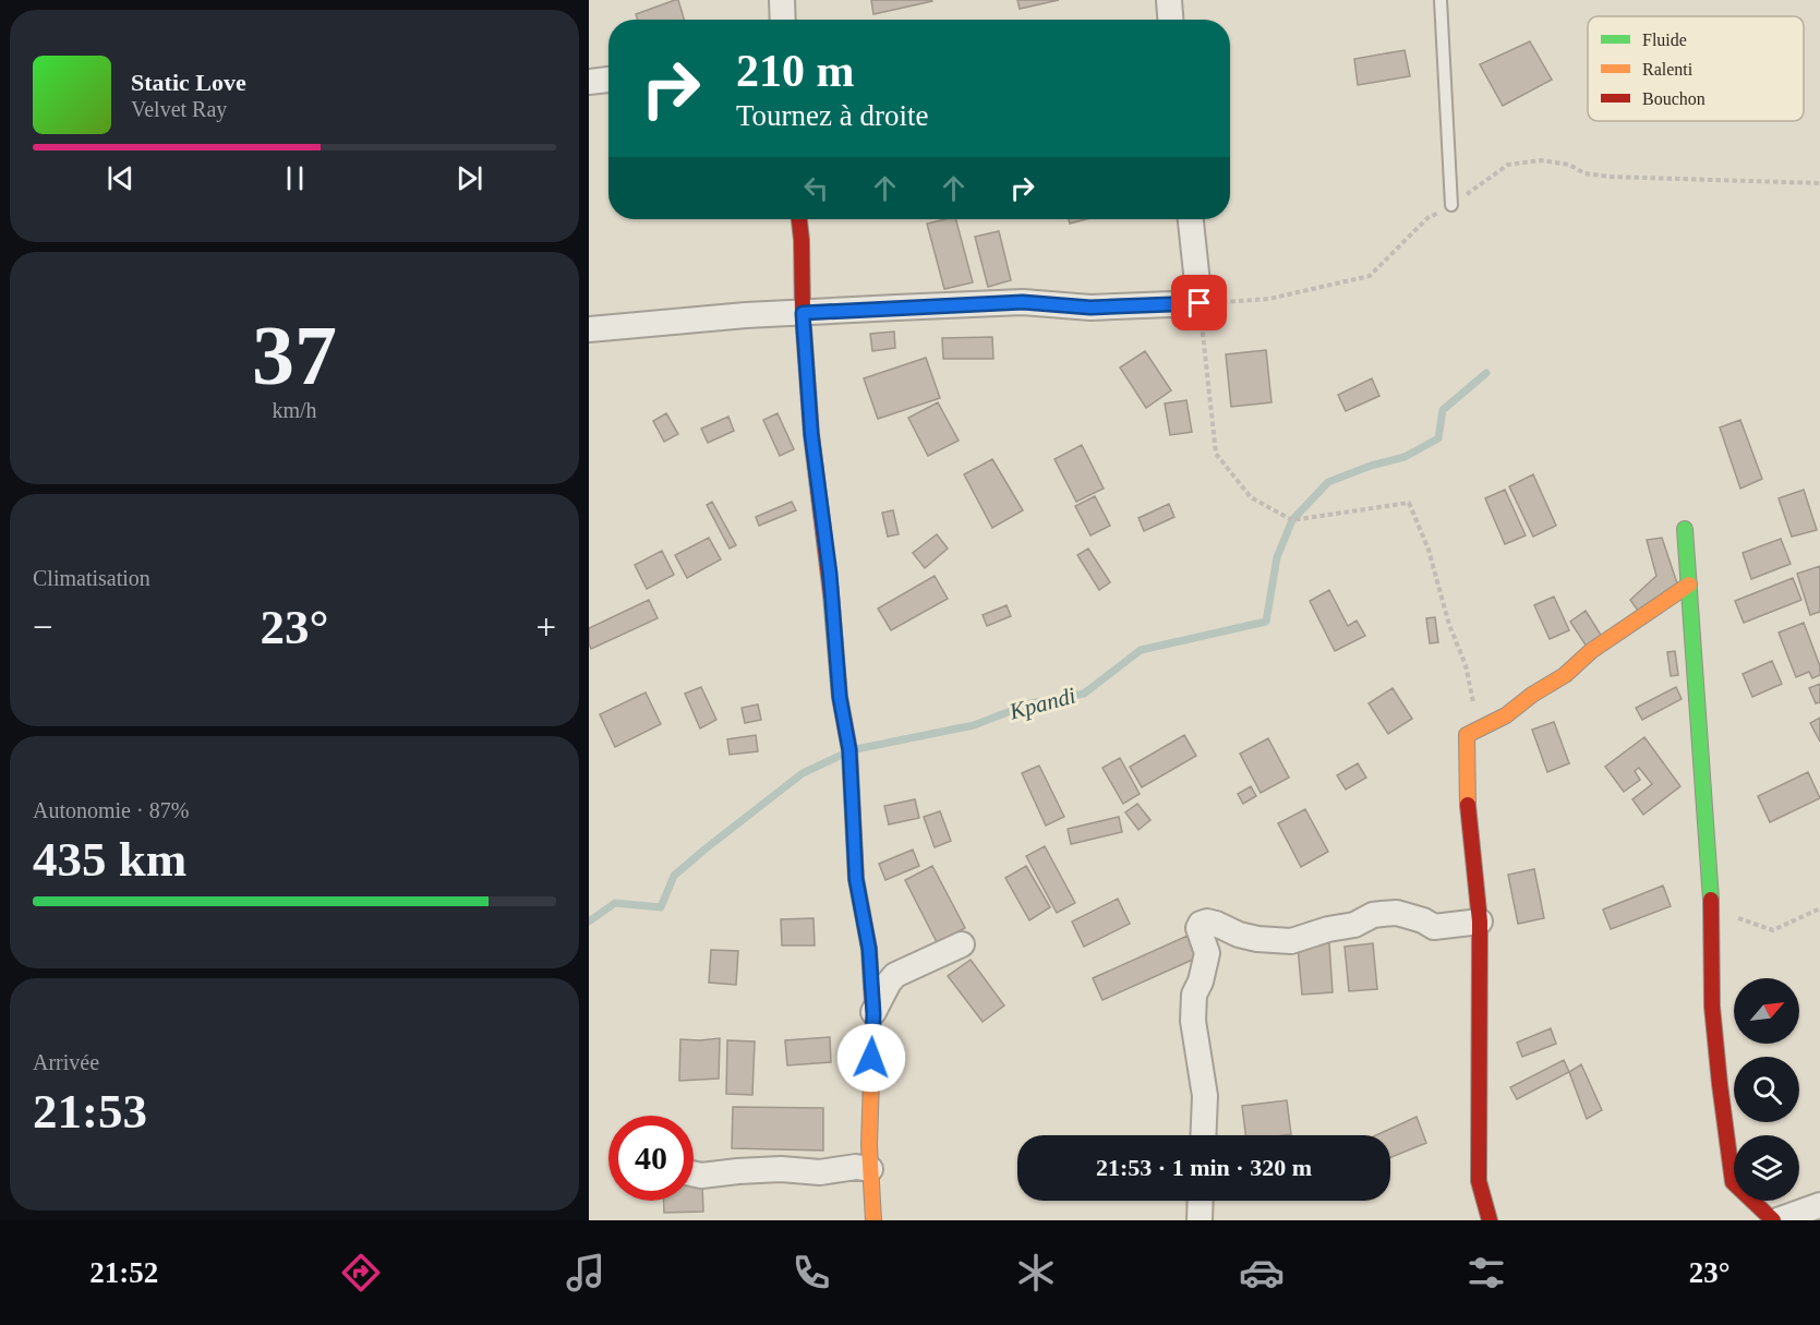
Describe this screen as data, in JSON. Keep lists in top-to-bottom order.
{
  "water": ["Kpandi"],
  "legend": ["Fluide", "Ralenti", "Bouchon"],
  "north": "top right",
  "page": {
    "turn": ["210 m", "Tournez à droite"],
    "song": ["Static Love", "Velvet Ray"],
    "tile": [
      ["37", "km/h"],
      "Climatisation",
      ["Autonomie · 87%", "435 km"],
      ["Arrivée", "21:53"]
    ],
    "heat": ["−", "23°", "+"],
    "limit": "40",
    "trip": "21:53 · 1 min · 320 m",
    "tabs": ["21:52", "23°"]
  }
}
